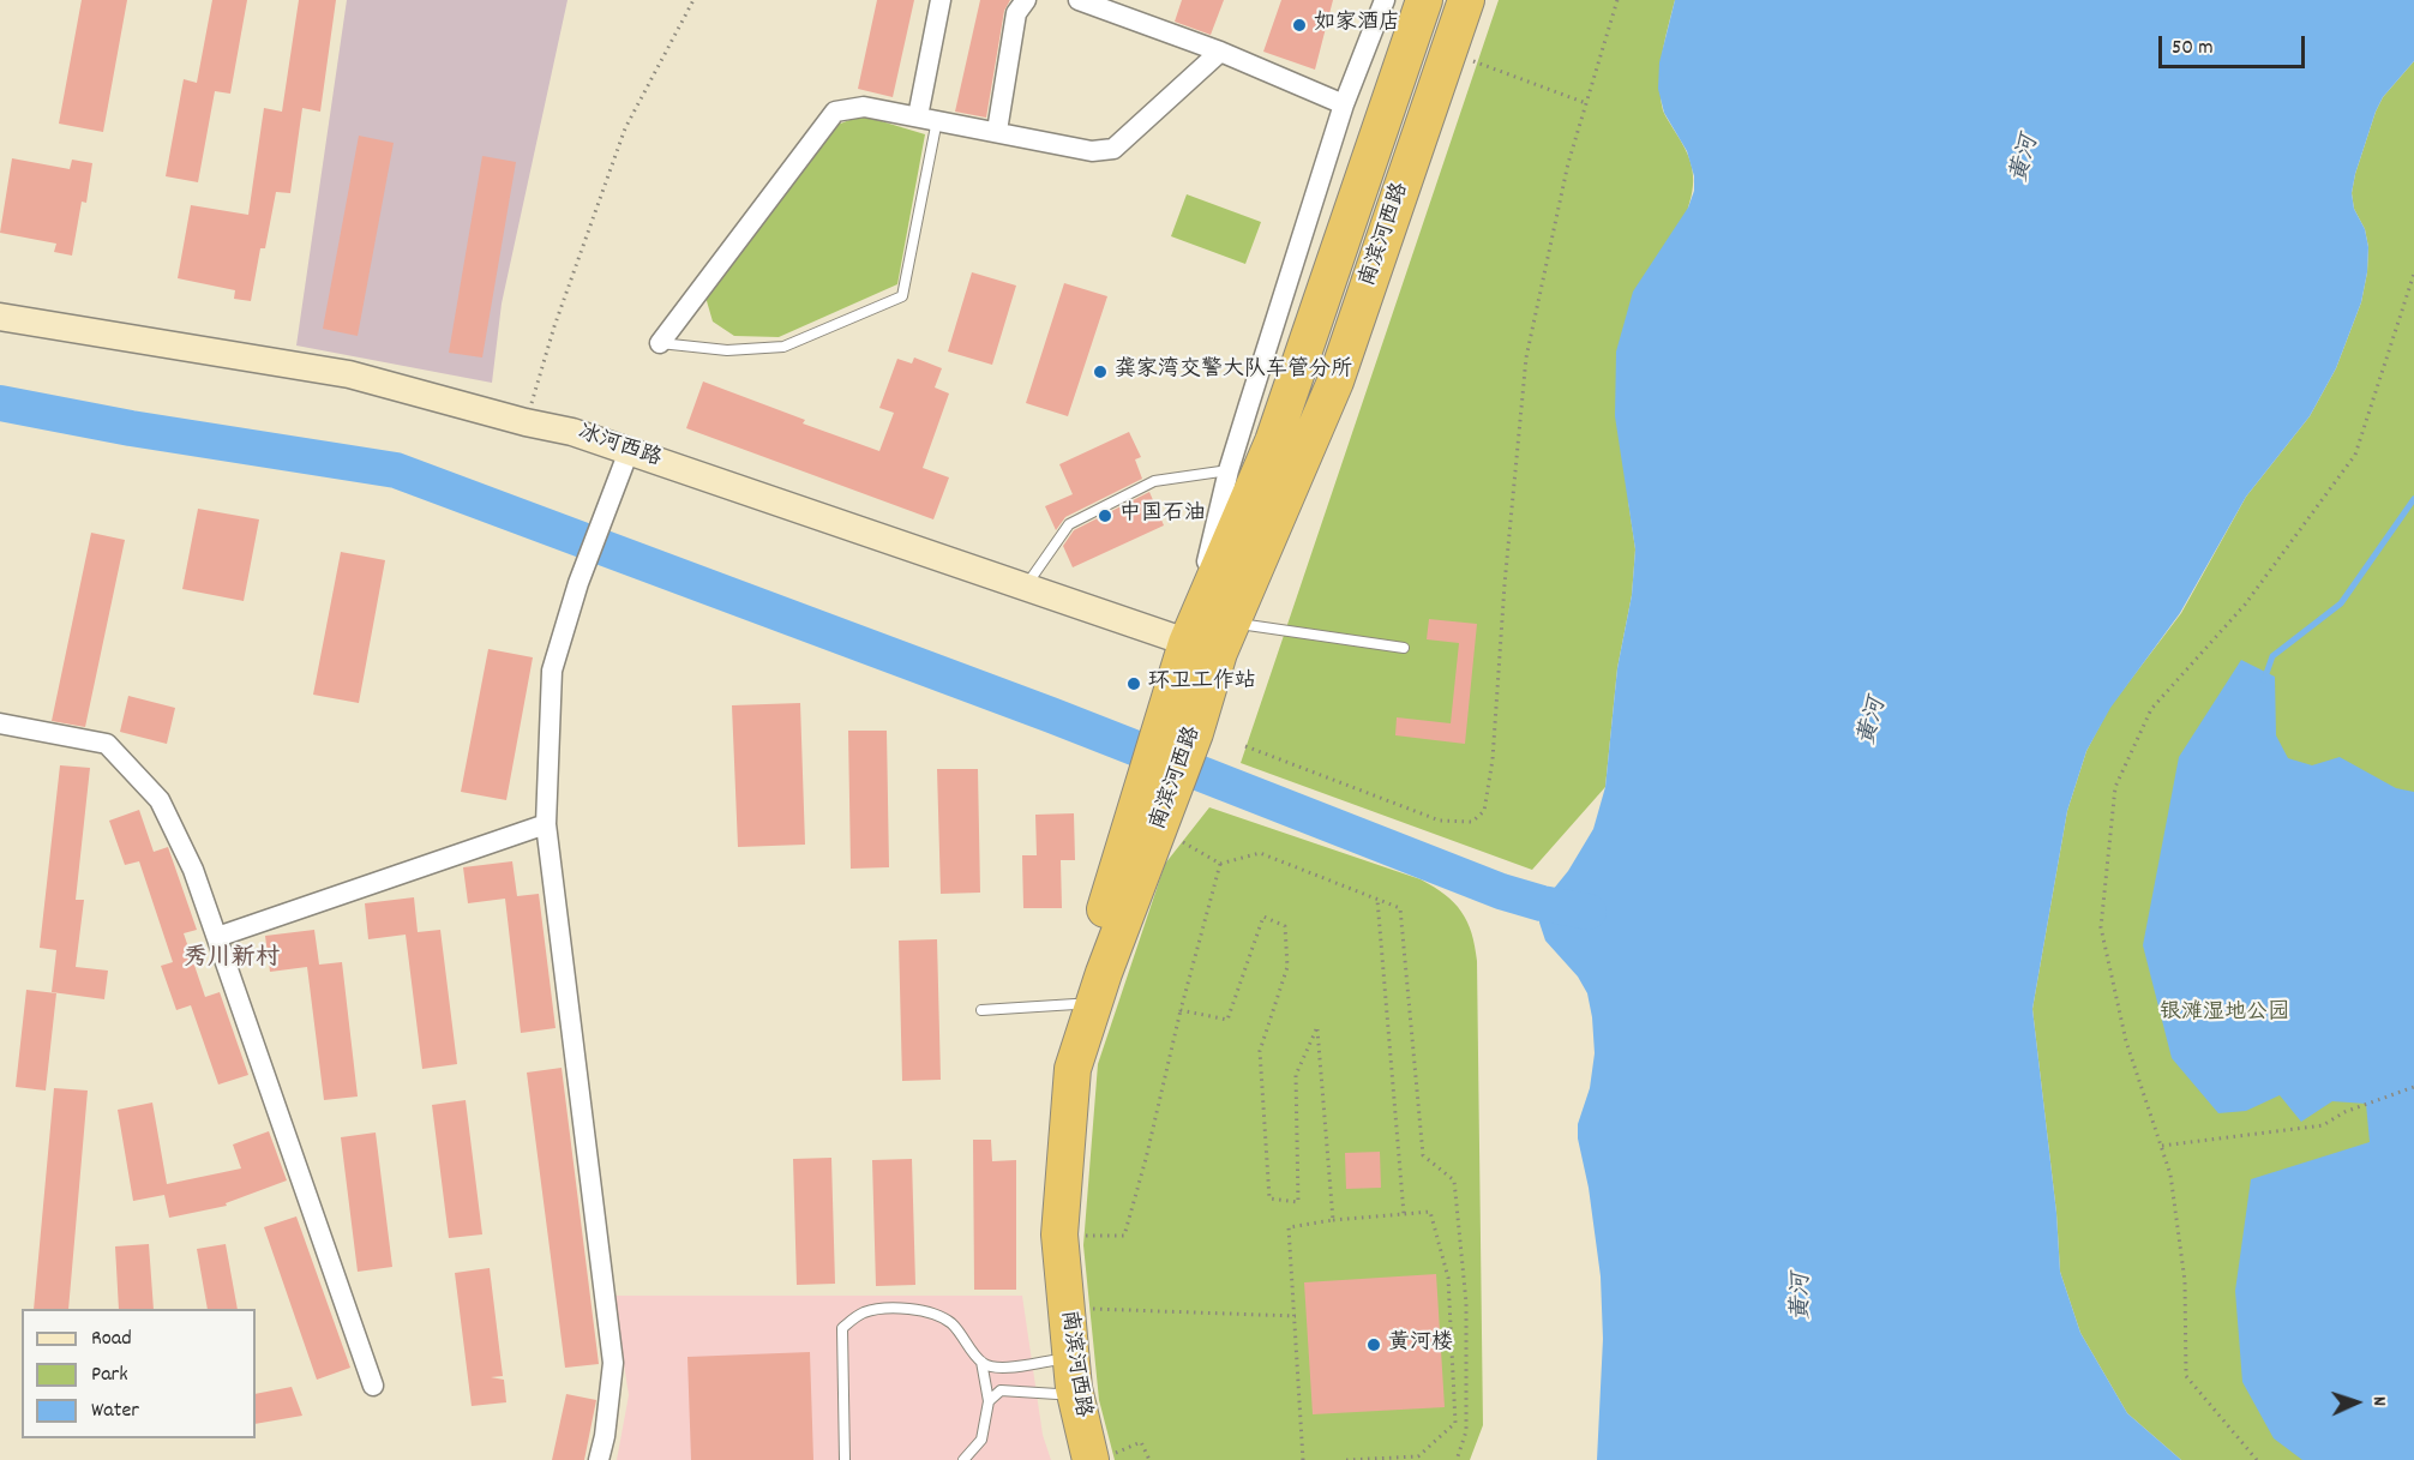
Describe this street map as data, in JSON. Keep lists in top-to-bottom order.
{
  "streets": {
    "highway": ["南滨河西路"],
    "main road": ["冰河西路"]
  },
  "crossings": [
    ["南滨河西路", "冰河西路"]
  ],
  "districts": ["秀川新村"],
  "water": ["黄河"],
  "parks": ["银滩湿地公园"],
  "places": [
    "如家酒店",
    "龚家湾交警大队车管分所",
    "中国石油",
    "环卫工作站",
    "黄河楼"
  ],
  "legend": ["Road", "Park", "Water"],
  "scale_bar": "50 m",
  "north": "right"
}
